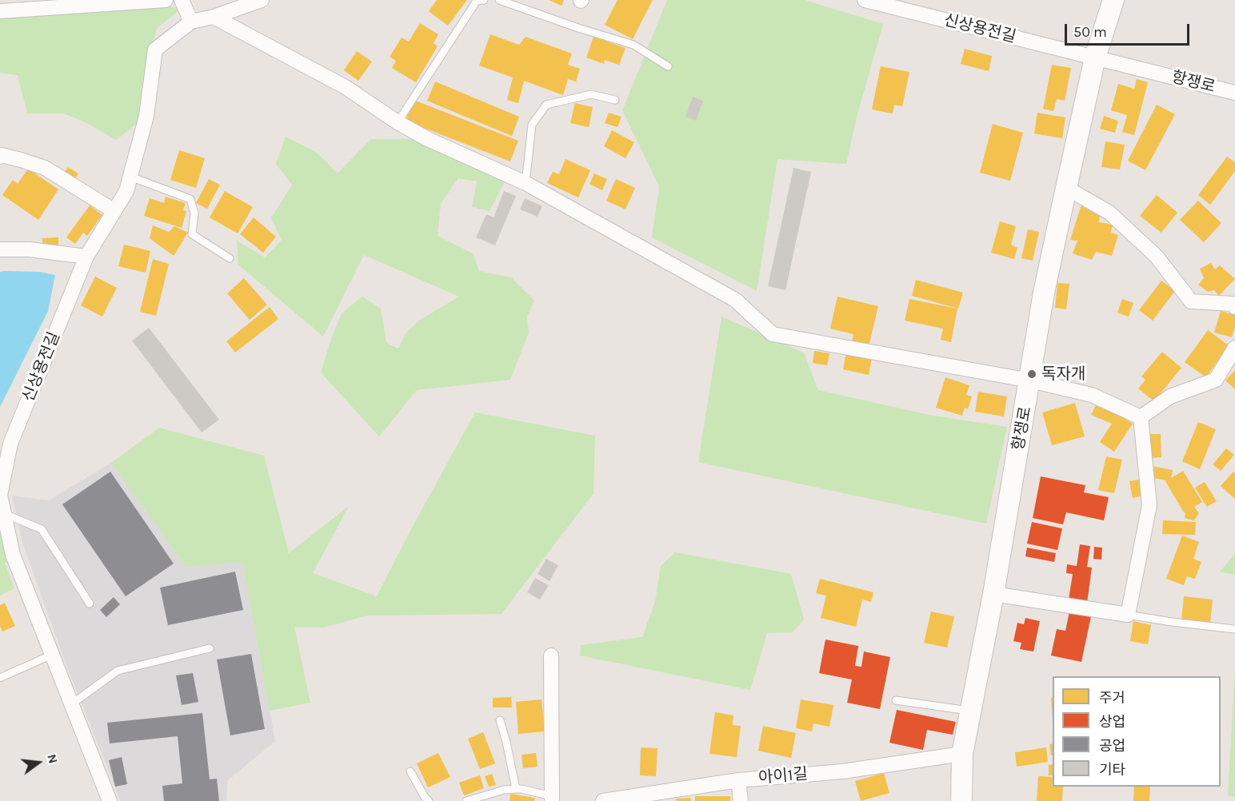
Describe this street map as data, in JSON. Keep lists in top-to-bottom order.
{
  "streets": {
    "street": ["신상용전길", "항쟁로", "아이1길"]
  },
  "crossings": [
    ["신상용전길", "항쟁로"],
    ["항쟁로", "아이1길"]
  ],
  "places": ["독자개"],
  "legend": [
    "주거",
    "상업",
    "공업",
    "기타"
  ],
  "scale_bar": "50 m",
  "north": "right"
}
